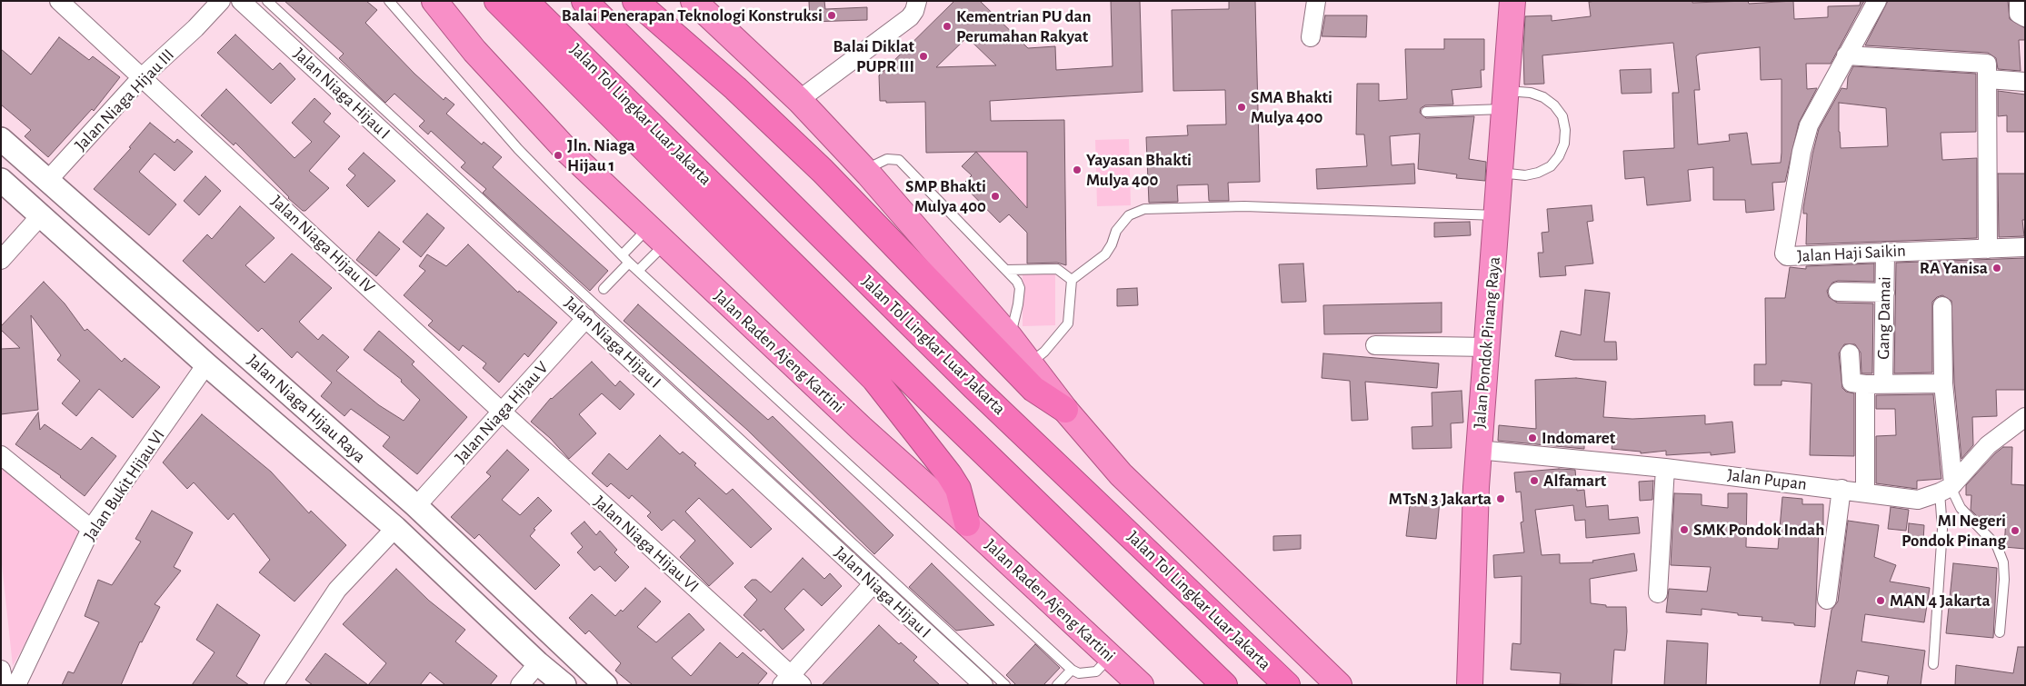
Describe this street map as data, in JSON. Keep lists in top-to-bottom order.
{
  "streets": {
    "highway": ["Jalan Tol Lingkar Luar Jakarta", "Jalan Pondok Pinang Raya", "Jalan Raden Ajeng Kartini"],
    "street": [
      "Jalan Niaga Hijau I",
      "Jalan Niaga Hijau III",
      "Jalan Niaga Hijau IV",
      "Jalan Haji Saikin",
      "Gang Damai",
      "Jalan Niaga Hijau Raya",
      "Jalan Niaga Hijau V",
      "Jalan Pupan",
      "Jalan Bukit Hijau VI",
      "Jalan Niaga Hijau VI"
    ]
  },
  "crossings": [
    ["Jalan Niaga Hijau I", "Jalan Niaga Hijau V"],
    ["Jalan Niaga Hijau III", "Jalan Niaga Hijau IV"],
    ["Jalan Niaga Hijau III", "Jalan Niaga Hijau Raya"],
    ["Jalan Niaga Hijau IV", "Jalan Niaga Hijau V"],
    ["Jalan Niaga Hijau IV", "Jalan Niaga Hijau VI"],
    ["Jalan Haji Saikin", "Gang Damai"],
    ["Jalan Pondok Pinang Raya", "Jalan Pupan"],
    ["Jalan Niaga Hijau Raya", "Jalan Niaga Hijau V"],
    ["Jalan Niaga Hijau Raya", "Jalan Bukit Hijau VI"],
    ["Jalan Niaga Hijau V", "Jalan Niaga Hijau VI"]
  ],
  "places": [
    "Balai Penerapan Teknologi Konstruksi",
    "Kementrian PU dan Perumahan Rakyat",
    "Balai Diklat PUPR III",
    "SMA Bhakti Mulya 400",
    "Jln. Niaga Hijau 1",
    "Yayasan Bhakti Mulya 400",
    "SMP Bhakti Mulya 400",
    "RA Yanisa",
    "Indomaret",
    "Alfamart",
    "MTsN 3 Jakarta",
    "SMK Pondok Indah",
    "MI Negeri Pondok Pinang",
    "MAN 4 Jakarta"
  ]
}
